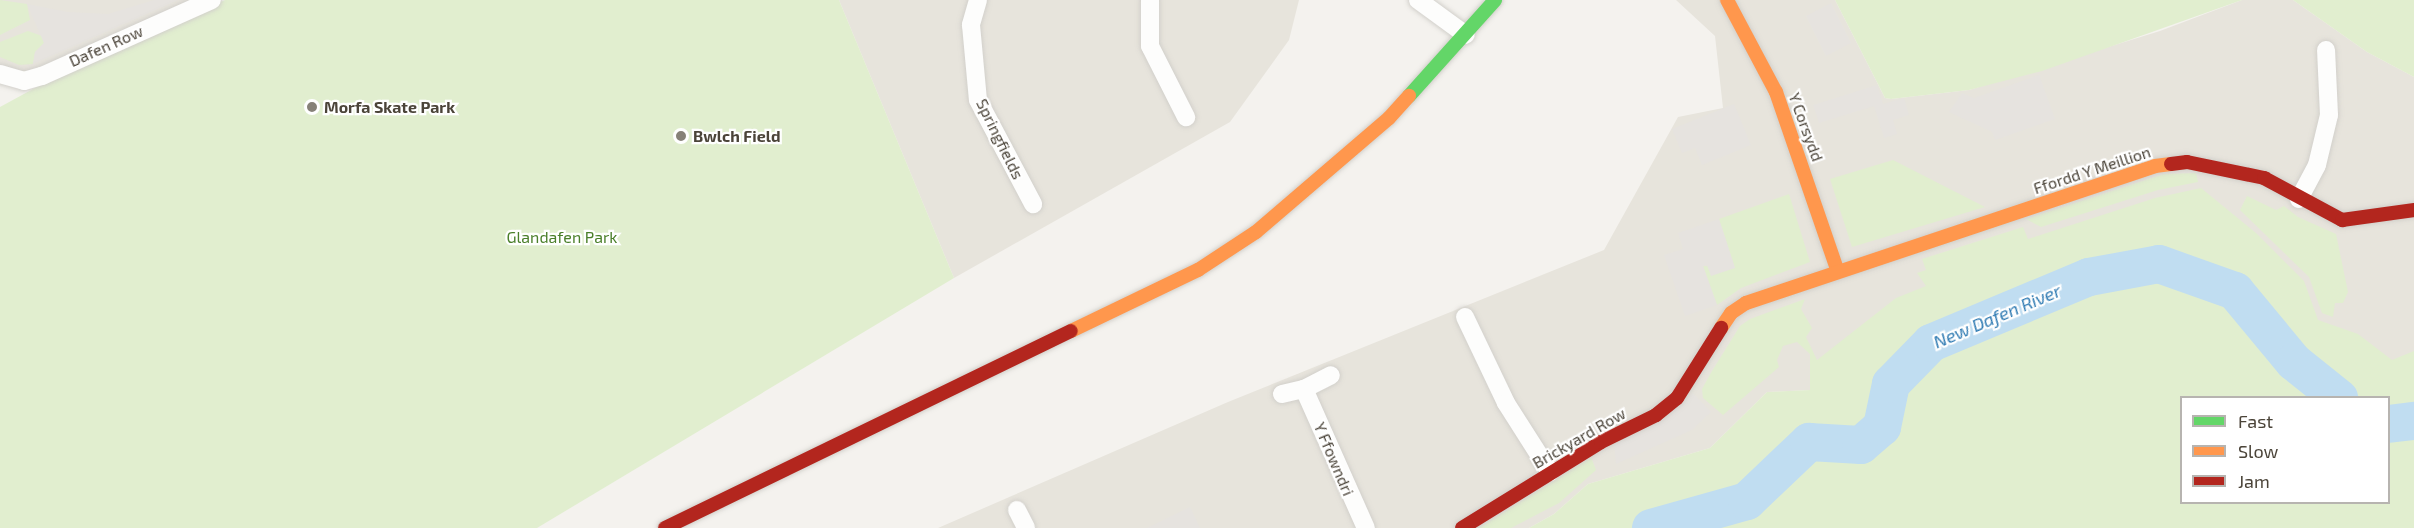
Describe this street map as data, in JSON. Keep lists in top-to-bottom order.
{
  "streets": {
    "street": [
      "Dafen Row",
      "Y Corsydd",
      "Springfields",
      "Ffordd Y Meillion",
      "Brickyard Row",
      "Y Ffowndri"
    ]
  },
  "crossings": [
    ["Y Corsydd", "Ffordd Y Meillion"],
    ["Y Corsydd", "Brickyard Row"],
    ["Ffordd Y Meillion", "Brickyard Row"]
  ],
  "water": ["New Dafen River"],
  "parks": ["Glandafen Park"],
  "places": ["Morfa Skate Park", "Bwlch Field"],
  "legend": ["Fast", "Slow", "Jam"]
}
